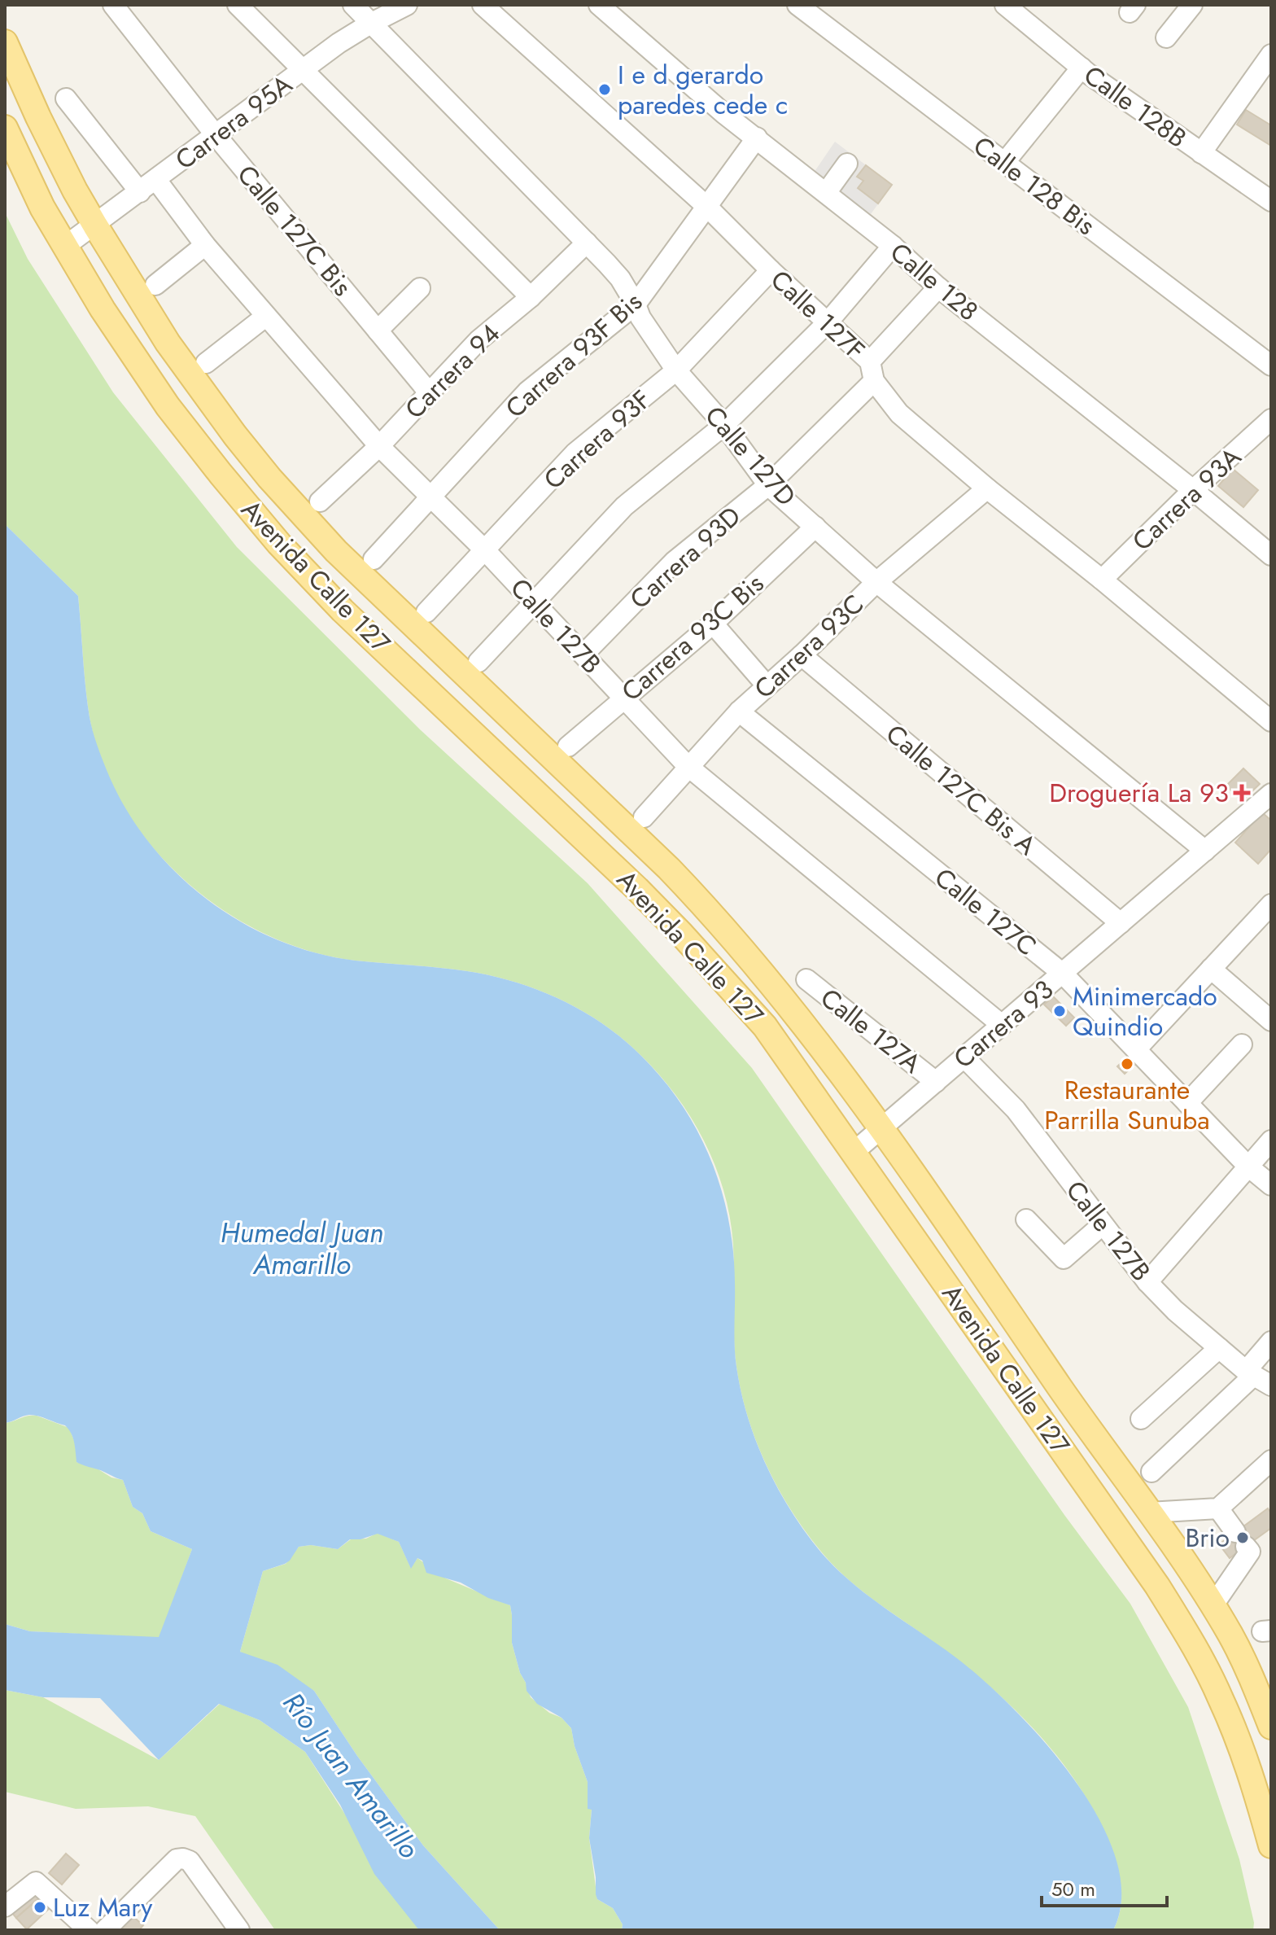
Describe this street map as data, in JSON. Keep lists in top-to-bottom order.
{
  "streets": {
    "main road": ["Avenida Calle 127"],
    "street": [
      "Calle 128B",
      "Carrera 95A",
      "Calle 128 Bis",
      "Calle 127C Bis",
      "Calle 128",
      "Calle 127F",
      "Carrera 93F Bis",
      "Carrera 94",
      "Carrera 93F",
      "Calle 127D",
      "Carrera 93A",
      "Carrera 93D",
      "Calle 127B",
      "Carrera 93C Bis",
      "Carrera 93C",
      "Calle 127C Bis A",
      "Calle 127C",
      "Carrera 93",
      "Calle 127A"
    ]
  },
  "crossings": [
    ["Carrera 95A", "Calle 127C Bis"],
    ["Carrera 95A", "Calle 127D"],
    ["Carrera 95A", "Avenida Calle 127"],
    ["Carrera 95A", "Calle 127B"],
    ["Calle 127C Bis", "Carrera 94"],
    ["Calle 128", "Carrera 93F Bis"],
    ["Calle 128", "Carrera 93A"],
    ["Calle 128", "Carrera 93D"],
    ["Calle 127F", "Carrera 93F Bis"],
    ["Calle 127F", "Carrera 93F"],
    ["Calle 127F", "Carrera 93A"],
    ["Calle 127F", "Carrera 93D"],
    ["Calle 127F", "Carrera 93C"],
    ["Carrera 93F Bis", "Calle 127D"],
    ["Carrera 93F Bis", "Calle 127B"],
    ["Carrera 94", "Calle 127D"],
    ["Carrera 94", "Calle 127B"],
    ["Carrera 93F", "Calle 127D"],
    ["Carrera 93F", "Calle 127B"],
    ["Calle 127D", "Carrera 93D"],
    ["Calle 127D", "Carrera 93C Bis"],
    ["Calle 127D", "Carrera 93C"],
    ["Calle 127D", "Carrera 93"],
    ["Carrera 93D", "Calle 127B"],
    ["Avenida Calle 127", "Carrera 93"],
    ["Calle 127B", "Carrera 93C Bis"],
    ["Calle 127B", "Carrera 93C"],
    ["Calle 127B", "Carrera 93"],
    ["Carrera 93C", "Calle 127C Bis A"],
    ["Carrera 93C", "Calle 127C"],
    ["Calle 127C Bis A", "Carrera 93"],
    ["Calle 127C", "Carrera 93"],
    ["Carrera 93", "Calle 127A"]
  ],
  "water": ["Humedal Juan Amarillo", "Río Juan Amarillo"],
  "places": {
    "other": [
      "I e d gerardo paredes cede c",
      "Minimercado Quindio",
      "Restaurante Parrilla Sunuba",
      "Brio",
      "Luz Mary"
    ],
    "health": ["Droguería La 93"]
  },
  "scale_bar": "50 m"
}
